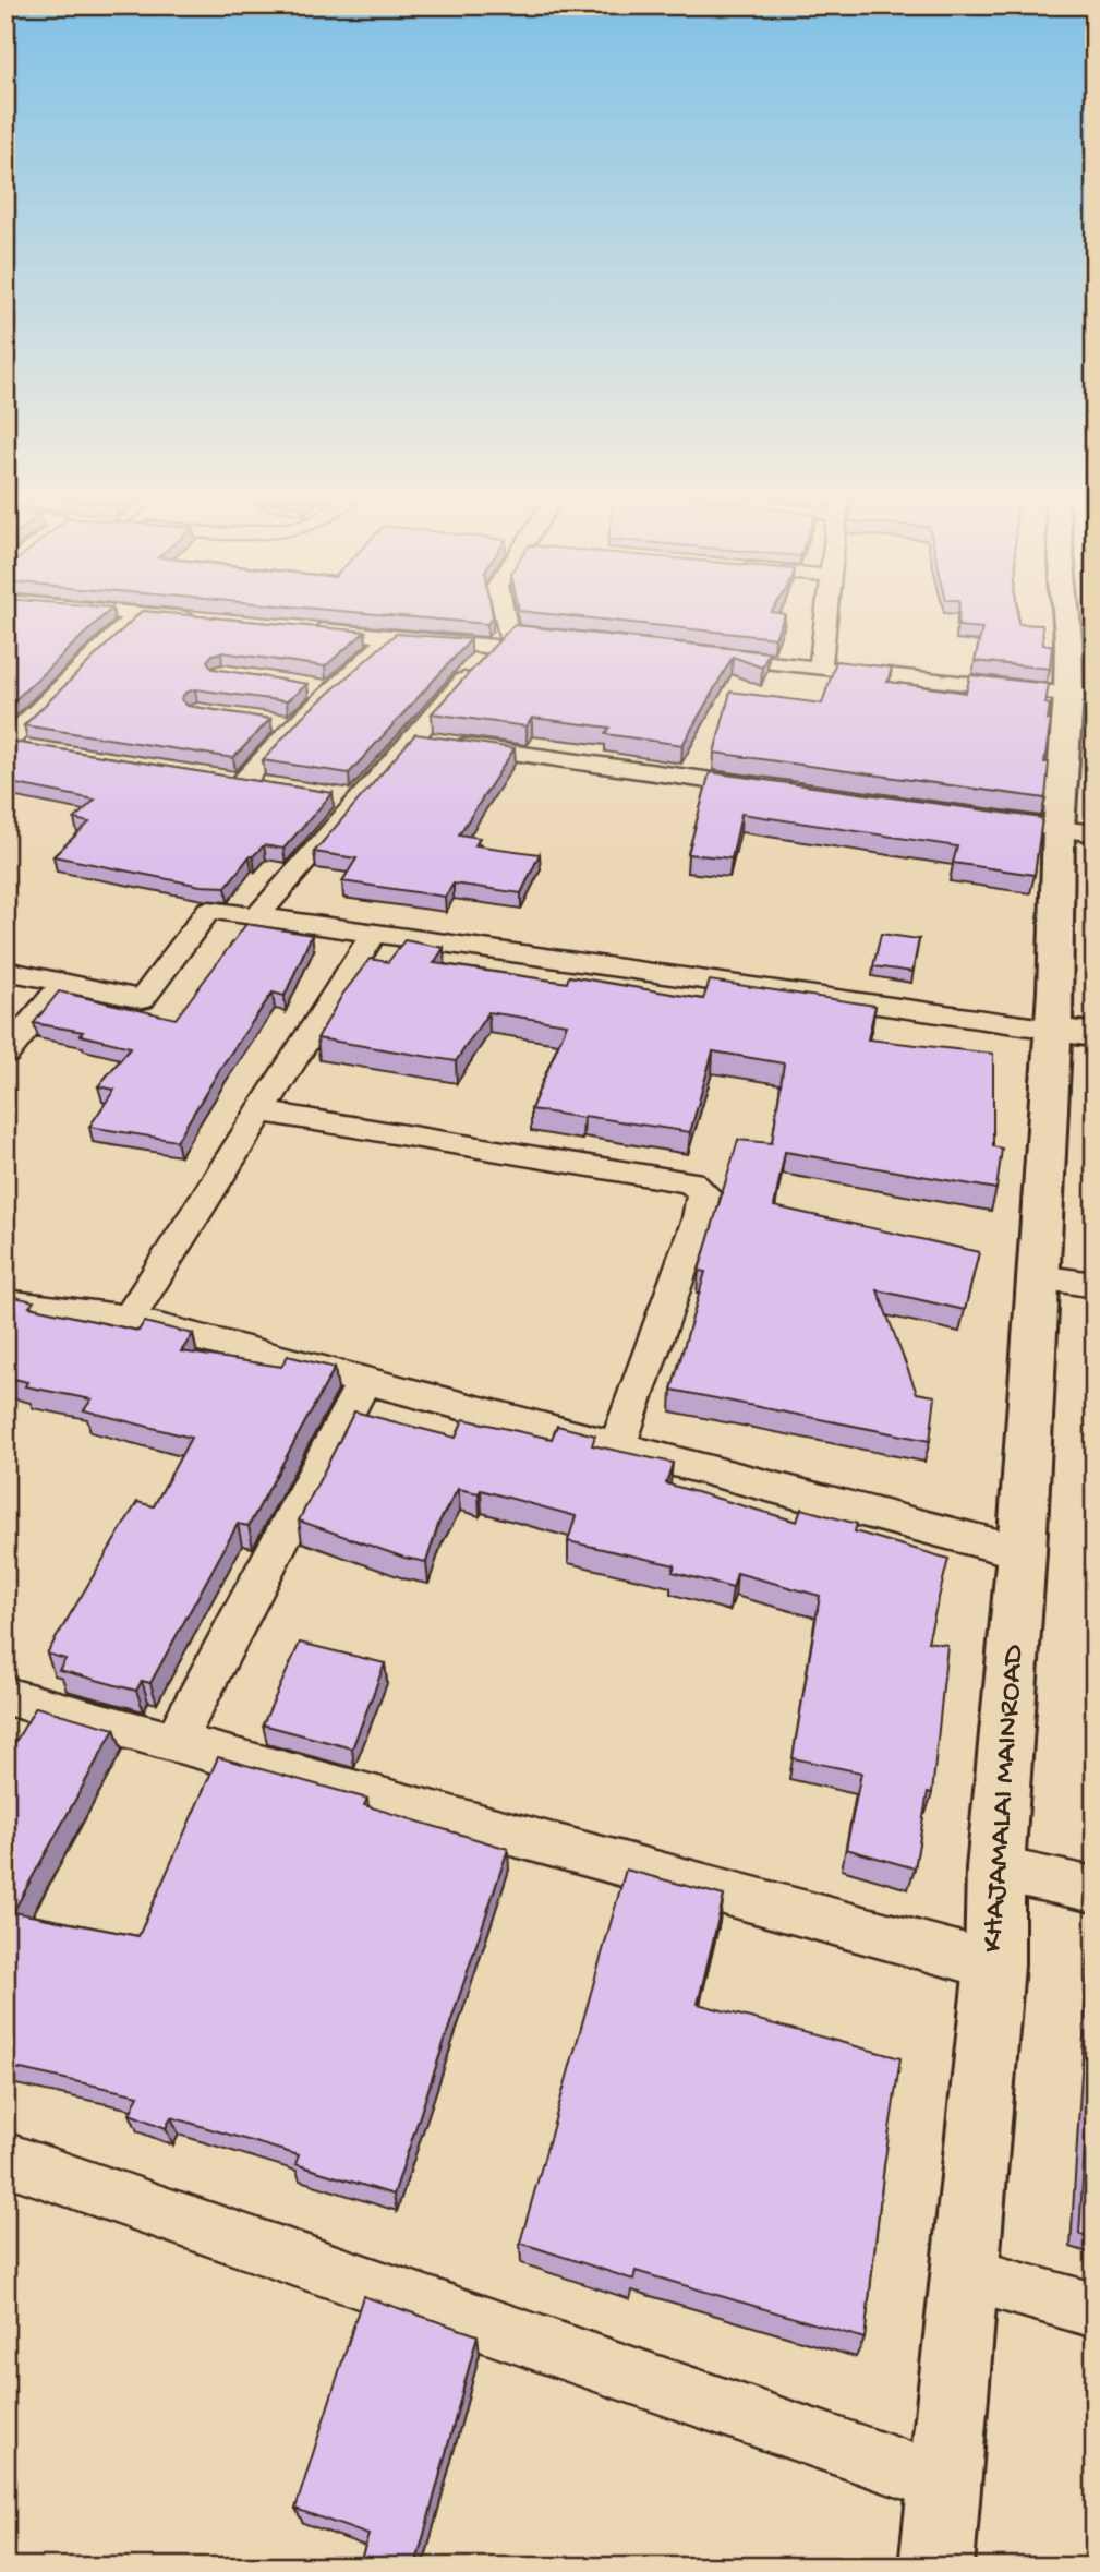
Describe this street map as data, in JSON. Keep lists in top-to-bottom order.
{
  "streets": {
    "main road": ["KHAJAMALAI MAINROAD"]
  }
}
